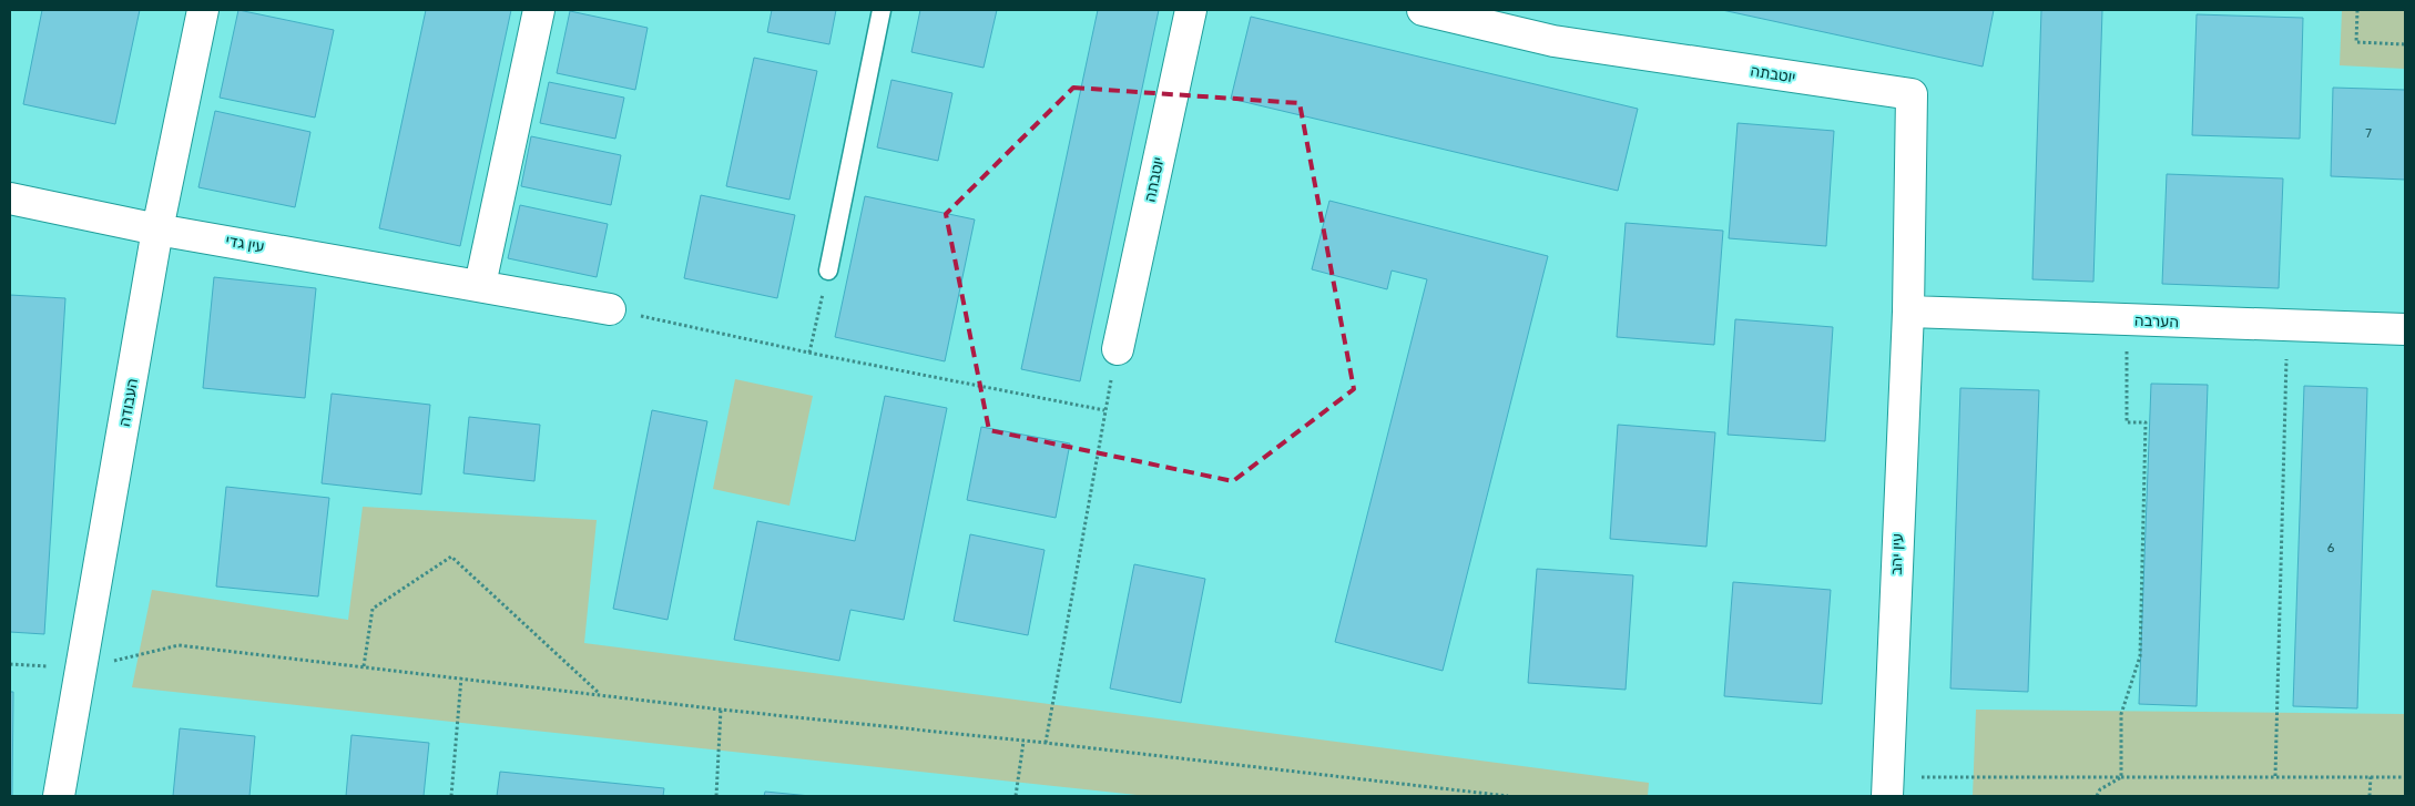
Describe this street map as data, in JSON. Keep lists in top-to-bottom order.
{
  "streets": {
    "street": [
      "יוטבתה",
      "עין גדי",
      "הערבה",
      "העבודה",
      "עין יהב"
    ]
  },
  "crossings": [
    ["יוטבתה", "הערבה"],
    ["יוטבתה", "עין יהב"],
    ["עין גדי", "העבודה"],
    ["הערבה", "עין יהב"]
  ],
  "house_numbers": ["7", "6"]
}
